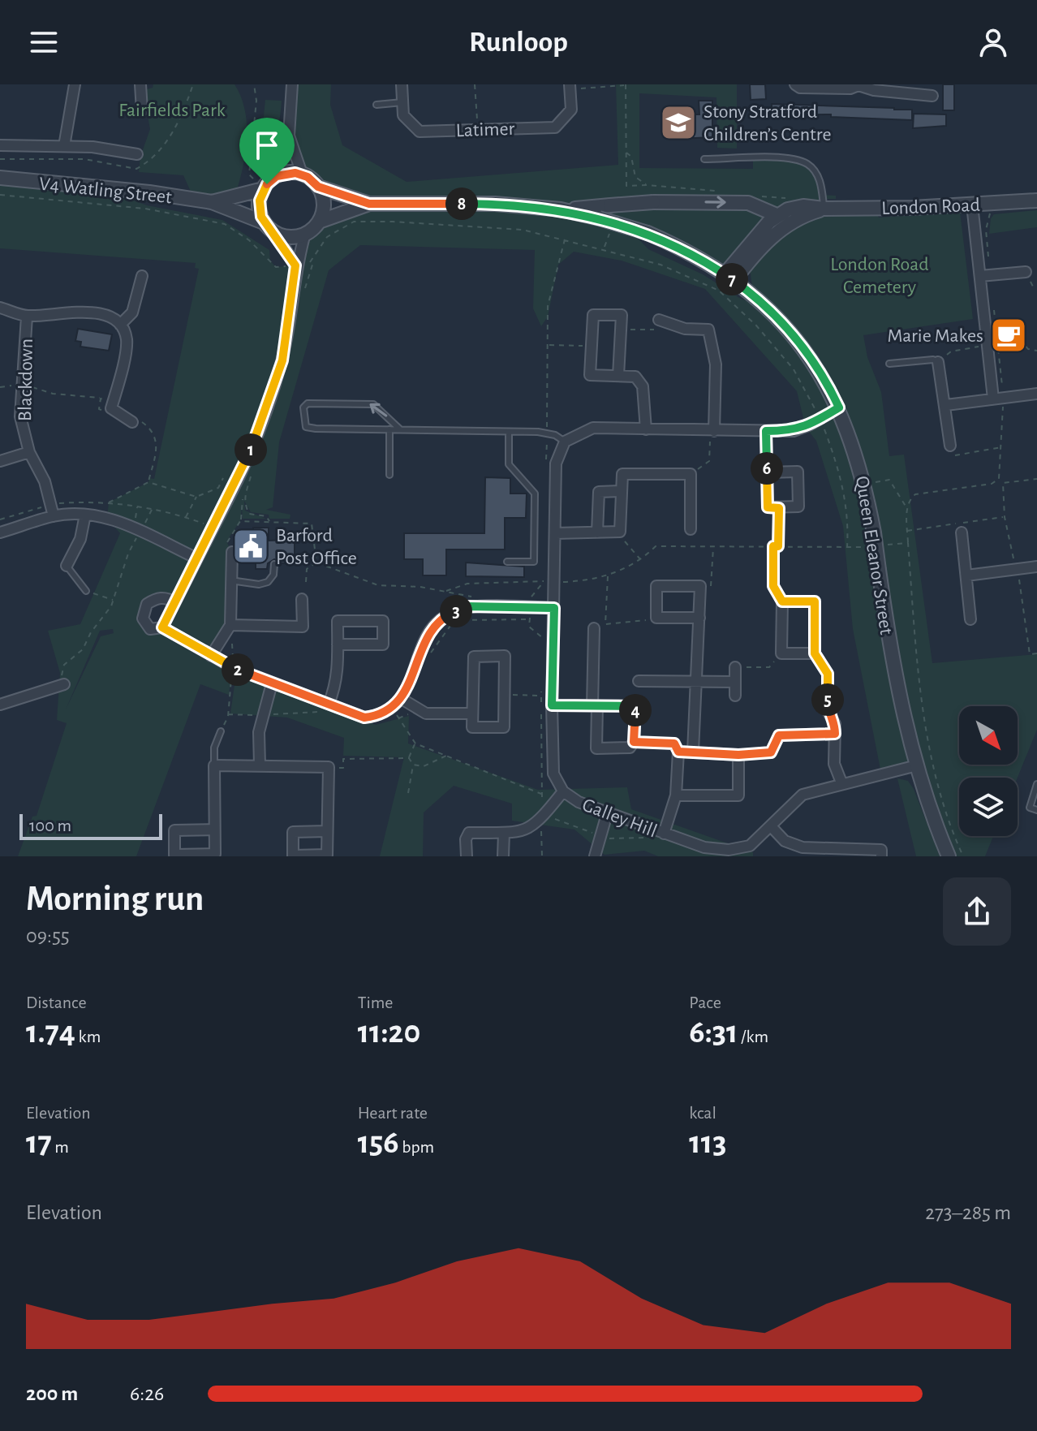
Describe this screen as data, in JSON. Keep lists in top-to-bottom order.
{
  "streets": {
    "street": [
      "Latimer",
      "V4 Watling Street",
      "London Road",
      "Blackdown",
      "Queen Eleanor Street",
      "Galley Hill"
    ]
  },
  "crossings": [
    ["V4 Watling Street", "Queen Eleanor Street"],
    ["London Road", "Queen Eleanor Street"],
    ["Queen Eleanor Street", "Galley Hill"]
  ],
  "parks": ["Fairfields Park", "London Road Cemetery"],
  "places": {
    "school or university": ["Stony Stratford Children’s Centre"],
    "cafe": ["Marie Makes"],
    "public building": ["Barford Post Office"]
  },
  "scale_bar": "100 m",
  "north": "bottom right",
  "page": {
    "header": "Runloop",
    "pins": [
      "8",
      "7",
      "1",
      "6",
      "3",
      "2",
      "5",
      "4"
    ],
    "scale": "100 m",
    "heading": ["Morning run", "09:55"],
    "stats": [
      ["Distance", "1.74 km"],
      ["Time", "11:20"],
      ["Pace", "6:31 /km"],
      ["Elevation", "17 m"],
      ["Heart rate", "156 bpm"],
      ["kcal", "113"]
    ],
    "chart": ["Elevation", "273–285 m"],
    "list": [
      {
        "name": "200 m",
        "note": "6:26"
      }
    ]
  }
}
